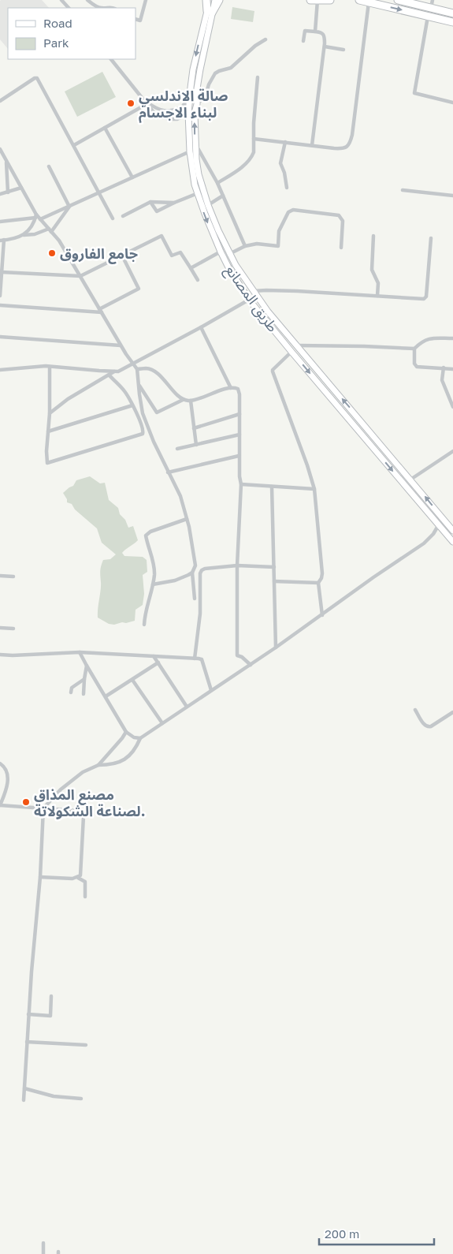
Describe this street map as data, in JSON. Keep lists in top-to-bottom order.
{
  "streets": {
    "main road": ["طريق المصانع"]
  },
  "places": ["صالة الاندلسي لبناء الاجسام", "جامع الفاروق", "مصنع المذاق لصناعة الشكولاتة."],
  "legend": ["Road", "Park"],
  "scale_bar": "200 m"
}
